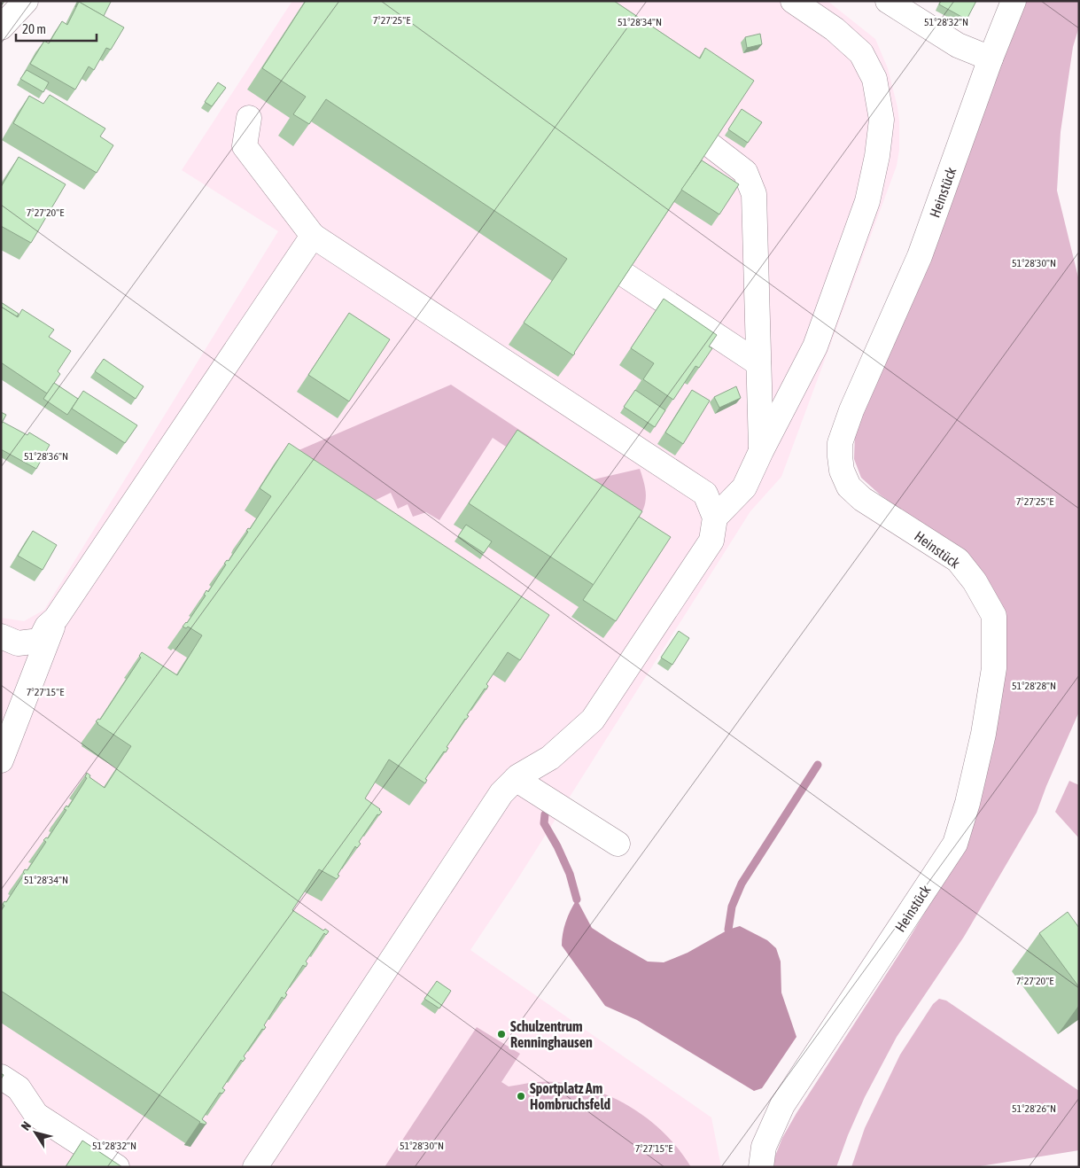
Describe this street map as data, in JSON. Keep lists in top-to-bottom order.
{
  "streets": {
    "street": ["Heinstück"]
  },
  "places": ["Schulzentrum Renninghausen", "Sportplatz Am Hombruchsfeld"],
  "scale_bar": "20 m",
  "north": "top left",
  "coordinates": [
    "7°27'25\"E",
    "51°28'34\"N",
    "51°28'32\"N",
    "7°27'20\"E",
    "51°28'30\"N",
    "51°28'36\"N",
    "51°28'28\"N",
    "7°27'15\"E",
    "51°28'26\"N"
  ]
}
